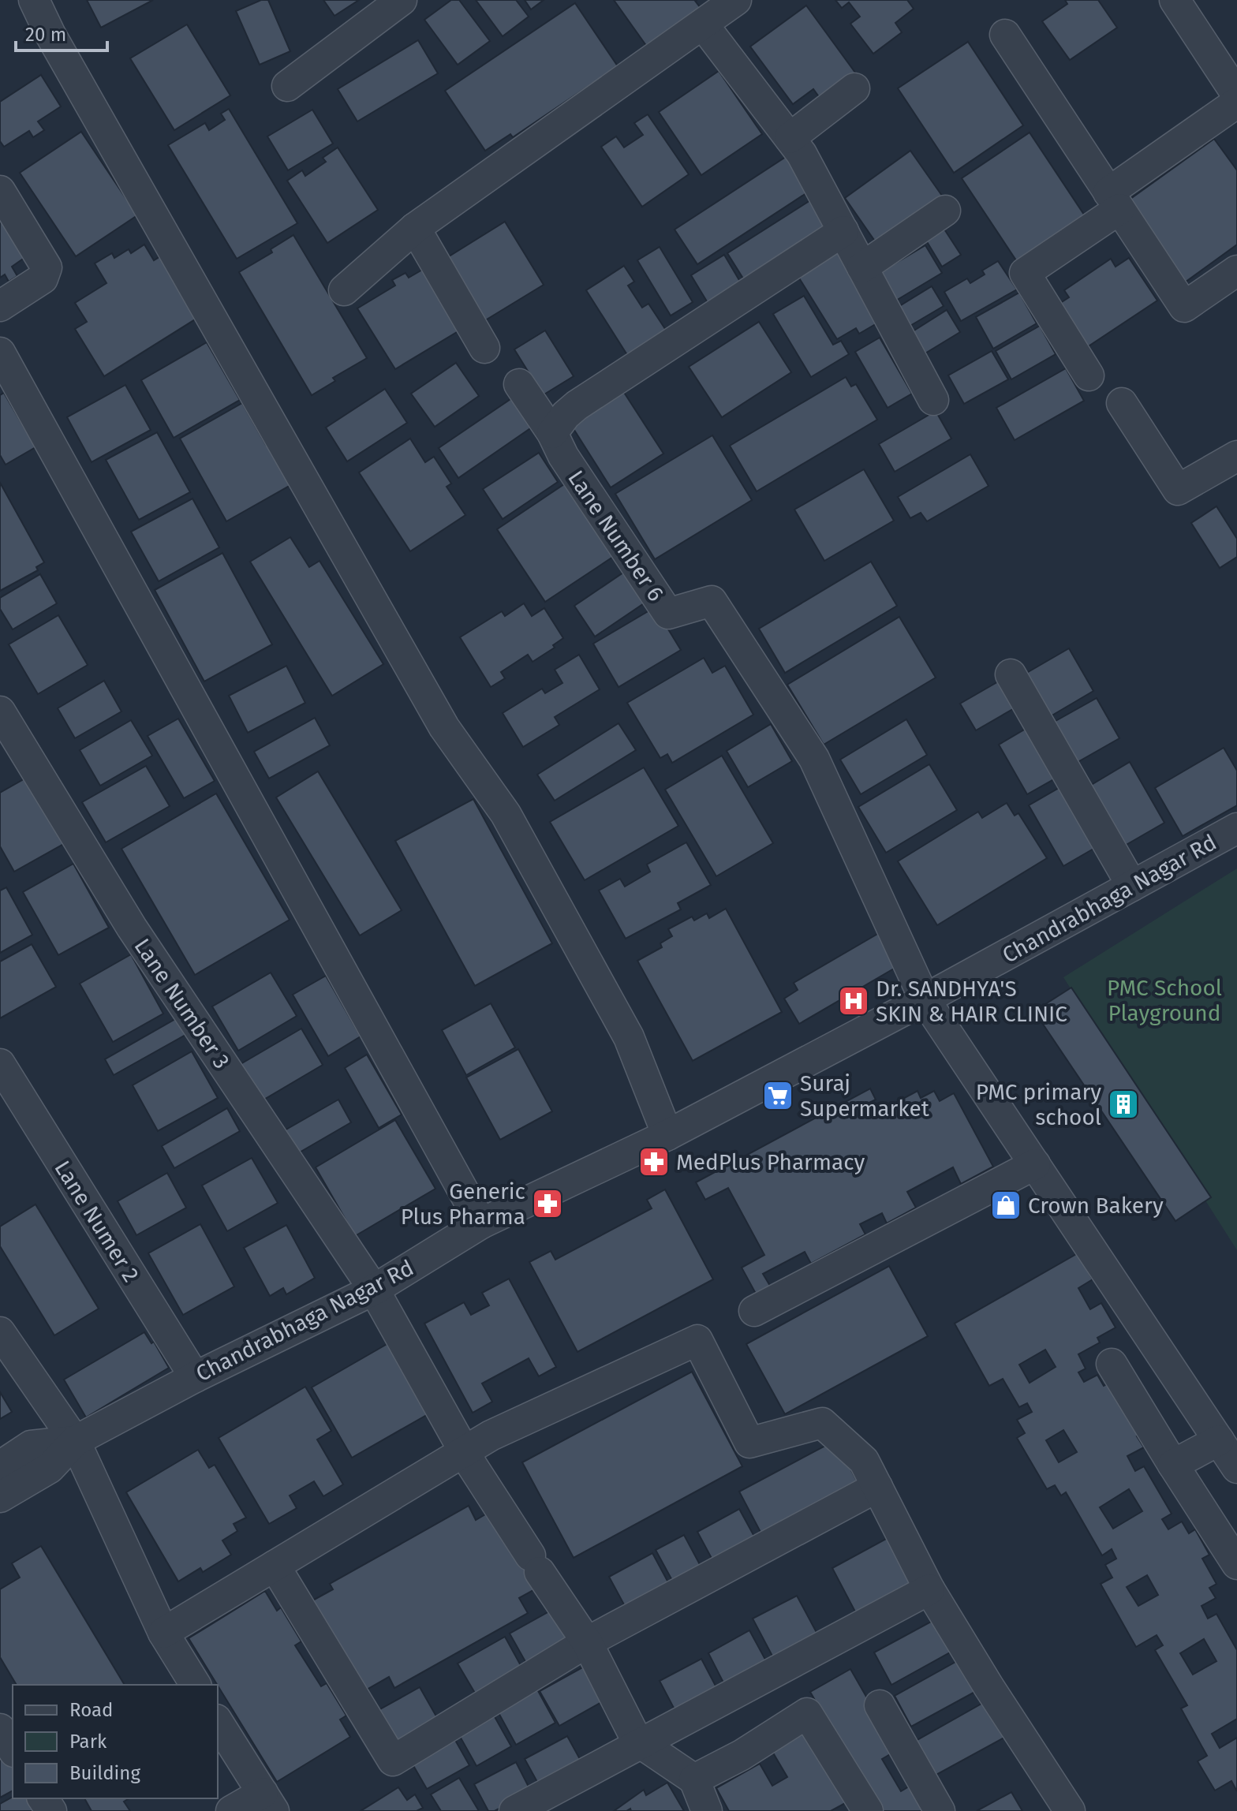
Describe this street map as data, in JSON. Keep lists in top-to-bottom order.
{
  "streets": {
    "street": [
      "Lane Number 6",
      "Chandrabhaga Nagar Rd",
      "Lane Number 3",
      "Lane Numer 2"
    ]
  },
  "crossings": [
    ["Lane Number 6", "Chandrabhaga Nagar Rd"],
    ["Chandrabhaga Nagar Rd", "Lane Number 3"],
    ["Chandrabhaga Nagar Rd", "Lane Numer 2"]
  ],
  "parks": ["PMC School Playground"],
  "places": {
    "hospital": ["Dr. SANDHYA'S SKIN & HAIR CLINIC"],
    "supermarket": ["Suraj Supermarket"],
    "building": ["PMC primary school"],
    "pharmacy": ["MedPlus Pharmacy", "Generic Plus Pharma"],
    "shop": ["Crown Bakery"]
  },
  "legend": ["Road", "Park", "Building"],
  "scale_bar": "20 m"
}
